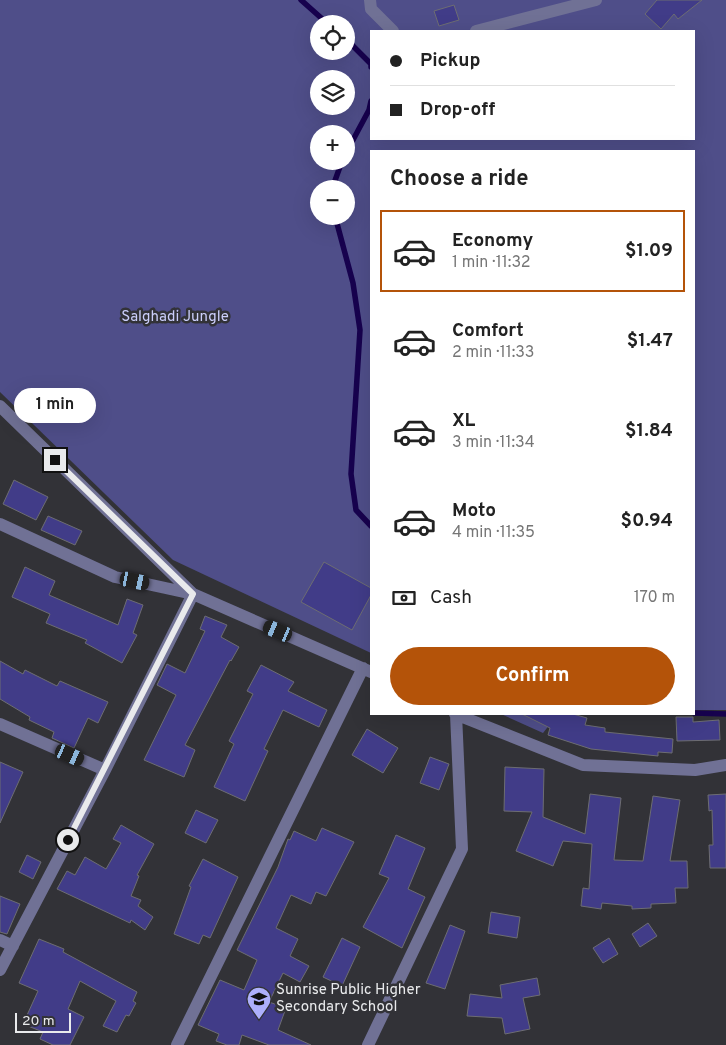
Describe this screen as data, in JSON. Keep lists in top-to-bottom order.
{
  "parks": ["Salghadi Jungle"],
  "places": {
    "school or university": ["Sunrise Public Higher Secondary School"]
  },
  "scale_bar": "20 m",
  "page": {
    "map_buttons": ["+", "−"],
    "banner": ["Pickup", "Drop-off"],
    "heading": "Choose a ride",
    "list": [
      {
        "name": "Economy",
        "note": "1 min · 11:32",
        "value": "$1.09"
      },
      {
        "name": "Comfort",
        "note": "2 min · 11:33",
        "value": "$1.47"
      },
      {
        "name": "XL",
        "note": "3 min · 11:34",
        "value": "$1.84"
      },
      {
        "name": "Moto",
        "note": "4 min · 11:35",
        "value": "$0.94"
      }
    ],
    "bubble": "1 min",
    "pay": ["Cash", "170 m"],
    "buttons": "Confirm",
    "scale": "20 m"
  }
}
